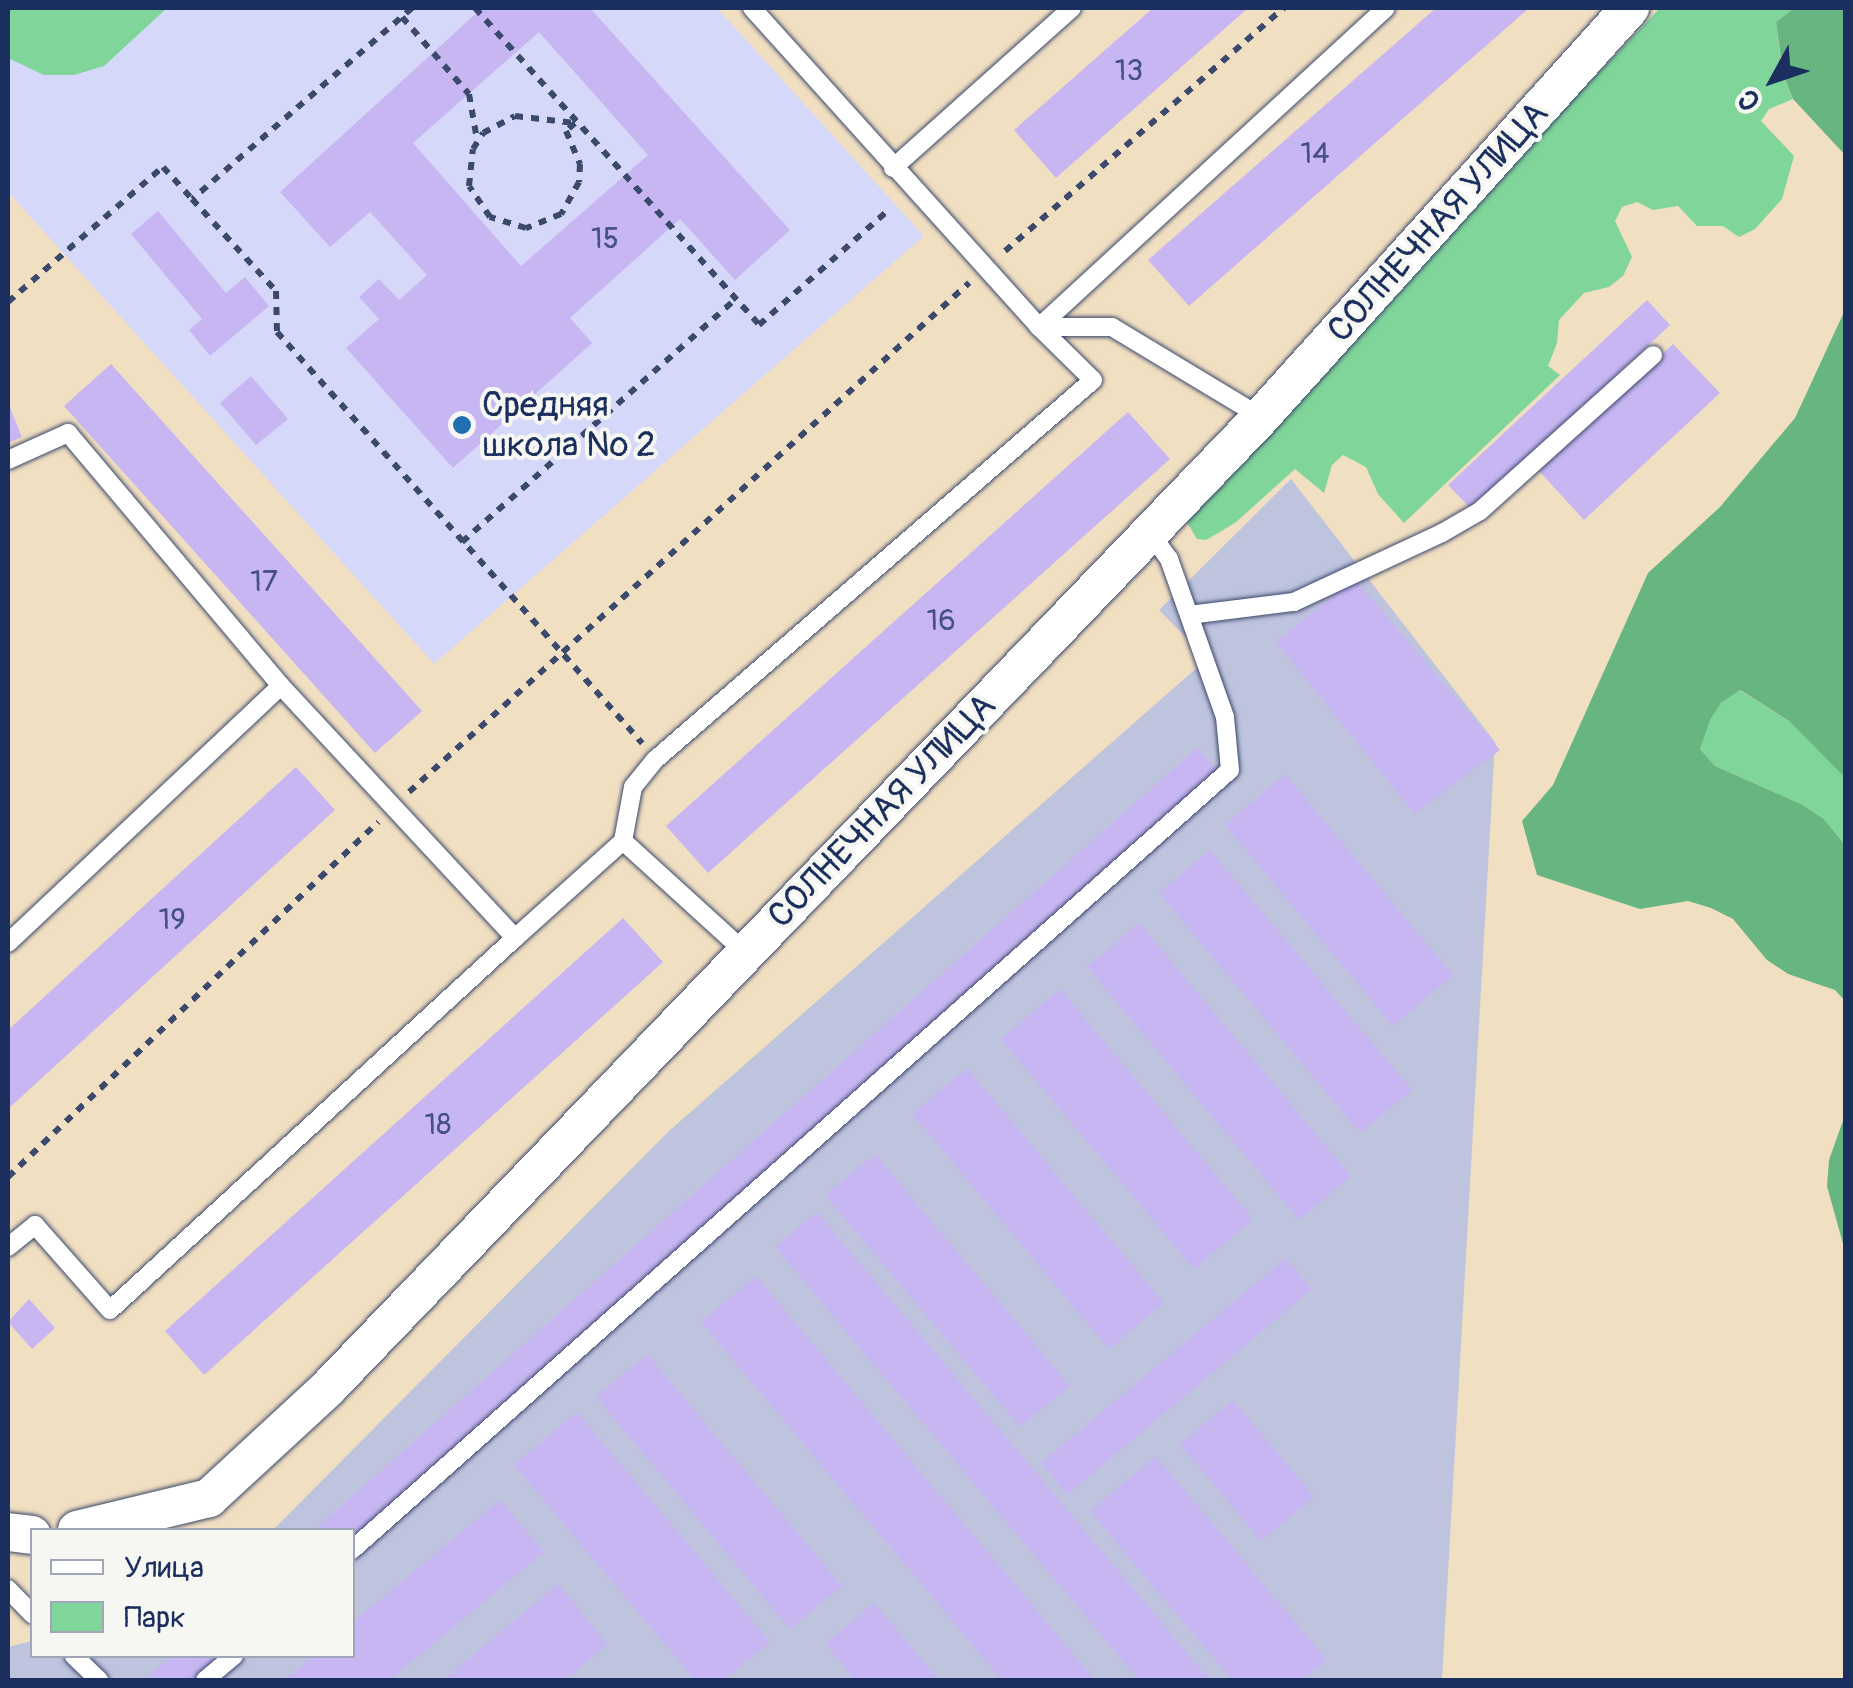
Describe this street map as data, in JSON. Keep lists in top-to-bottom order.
{
  "streets": {
    "street": ["СОЛНЕЧНАЯ УЛИЦА"]
  },
  "places": ["Средняя школа № 2"],
  "house_numbers": [
    "13",
    "14",
    "15",
    "17",
    "16",
    "19",
    "18"
  ],
  "legend": ["Улица", "Парк"],
  "north": "bottom left"
}
